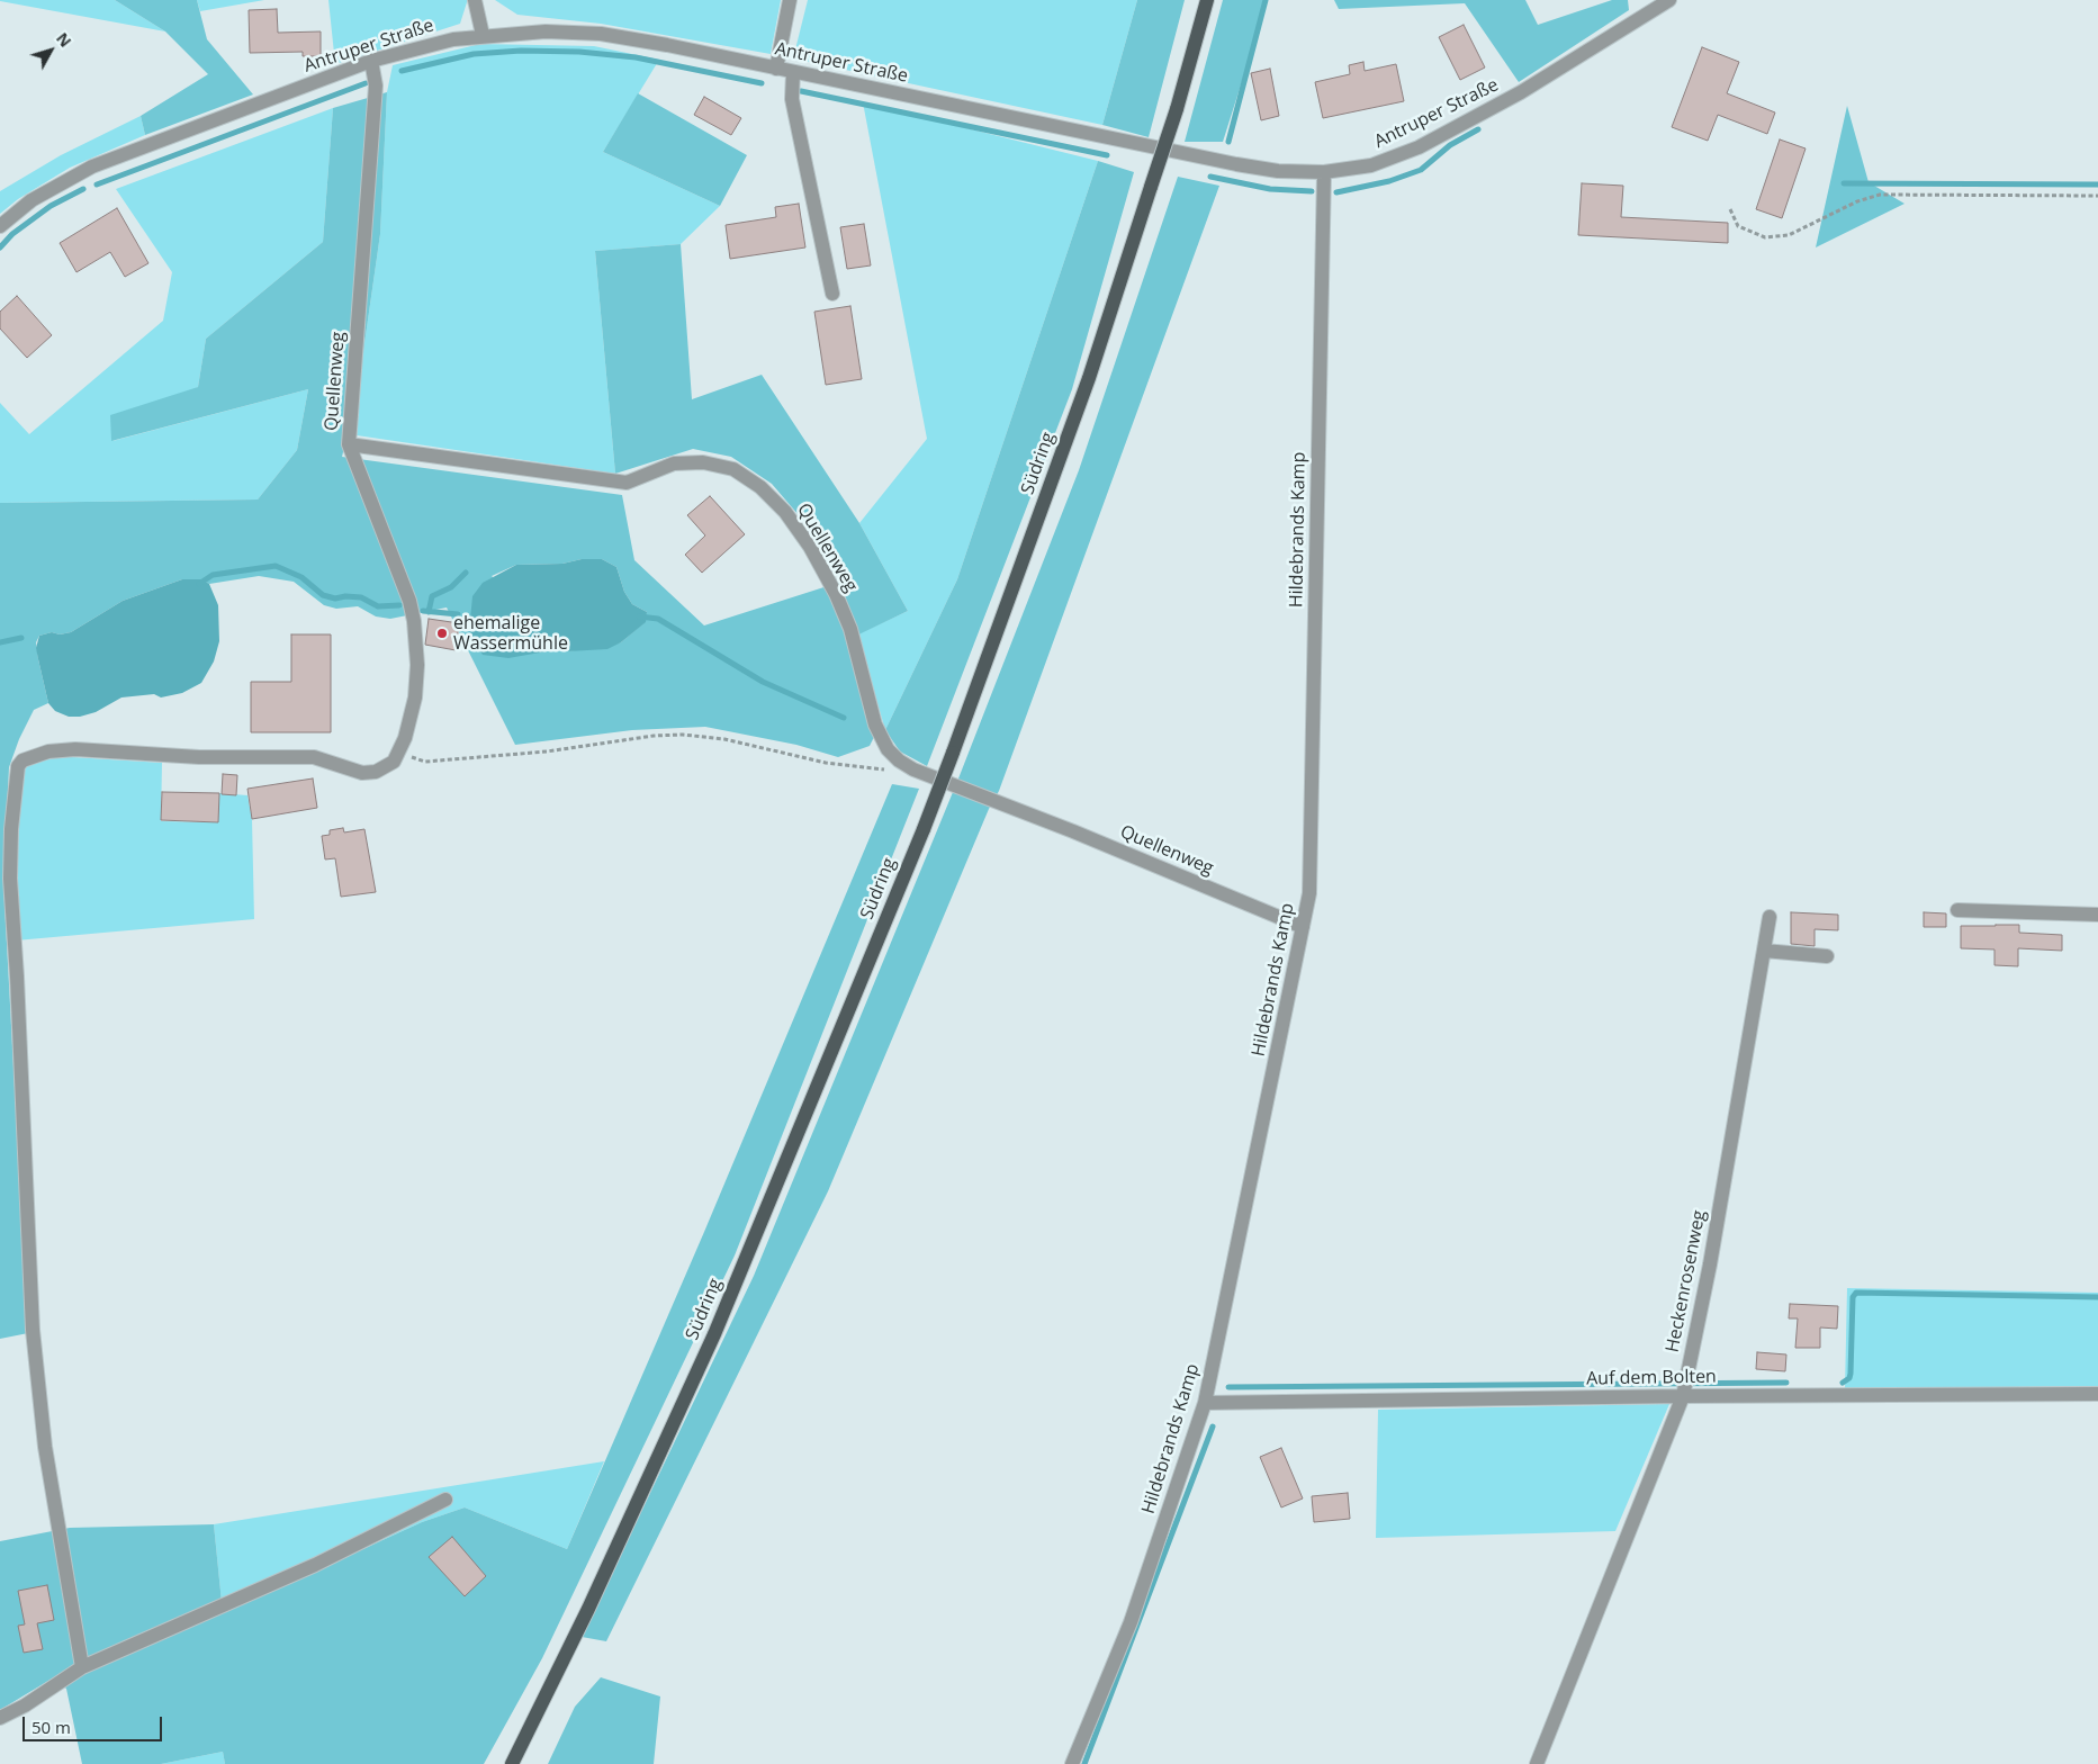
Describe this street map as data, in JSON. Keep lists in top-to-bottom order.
{
  "streets": {
    "main road": ["Südring"],
    "street": [
      "Antruper Straße",
      "Quellenweg",
      "Hildebrands Kamp",
      "Heckenrosenweg",
      "Auf dem Bolten"
    ]
  },
  "crossings": [
    ["Antruper Straße", "Quellenweg"],
    ["Antruper Straße", "Hildebrands Kamp"],
    ["Quellenweg", "Hildebrands Kamp"],
    ["Hildebrands Kamp", "Auf dem Bolten"],
    ["Heckenrosenweg", "Auf dem Bolten"]
  ],
  "places": ["ehemalige Wassermühle"],
  "scale_bar": "50 m",
  "north": "top right"
}
